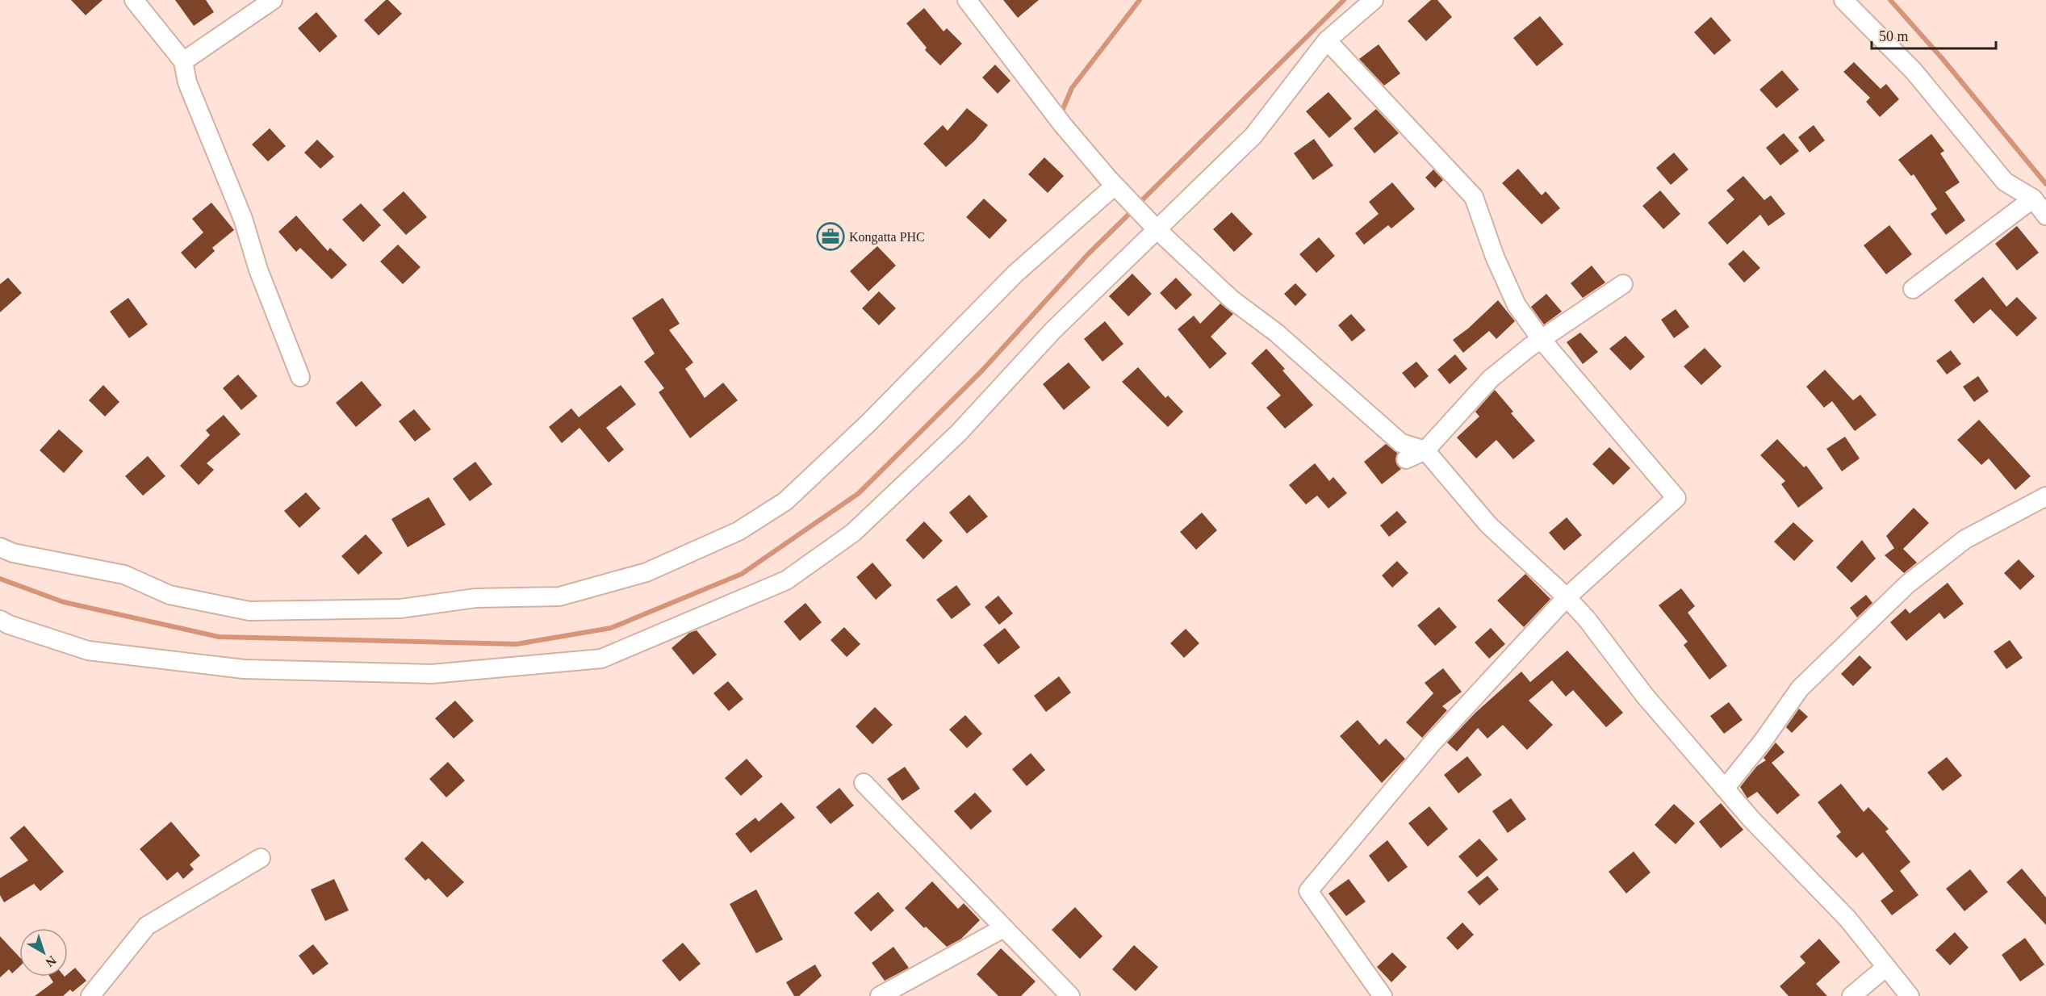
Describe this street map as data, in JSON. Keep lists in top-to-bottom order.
{
  "places": {
    "office": ["Kongatta PHC"]
  },
  "scale_bar": "50 m",
  "north": "bottom right"
}
